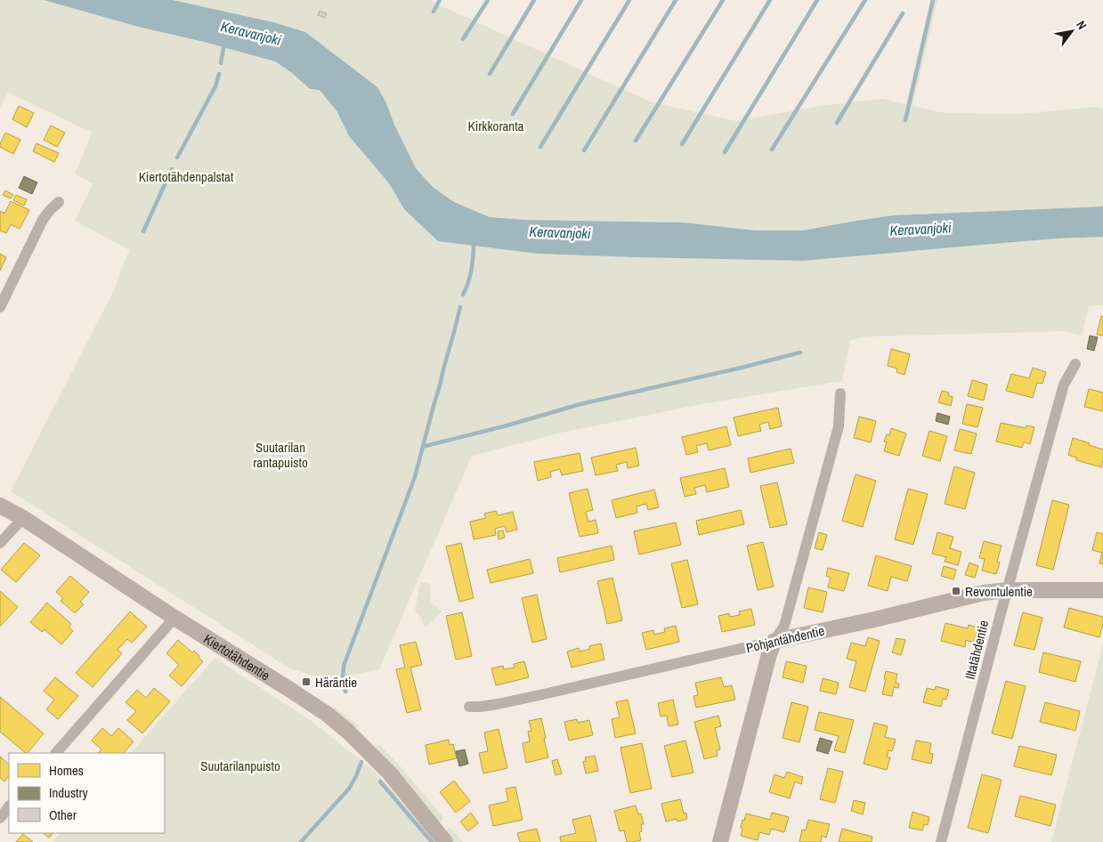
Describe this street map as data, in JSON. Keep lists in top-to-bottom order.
{
  "streets": {
    "street": ["Pohjantähdentie", "Iltatähdentie", "Kiertotähdentie"]
  },
  "crossings": [
    ["Pohjantähdentie", "Iltatähdentie"]
  ],
  "water": ["Keravanjoki"],
  "parks": [
    "Kirkkoranta",
    "Kiertotähdenpalstat",
    "Suutarilan rantapuisto",
    "Suutarilanpuisto"
  ],
  "places": {
    "transit": ["Revontulentie", "Häräntie"]
  },
  "legend": ["Homes", "Industry", "Other"],
  "north": "top right"
}
